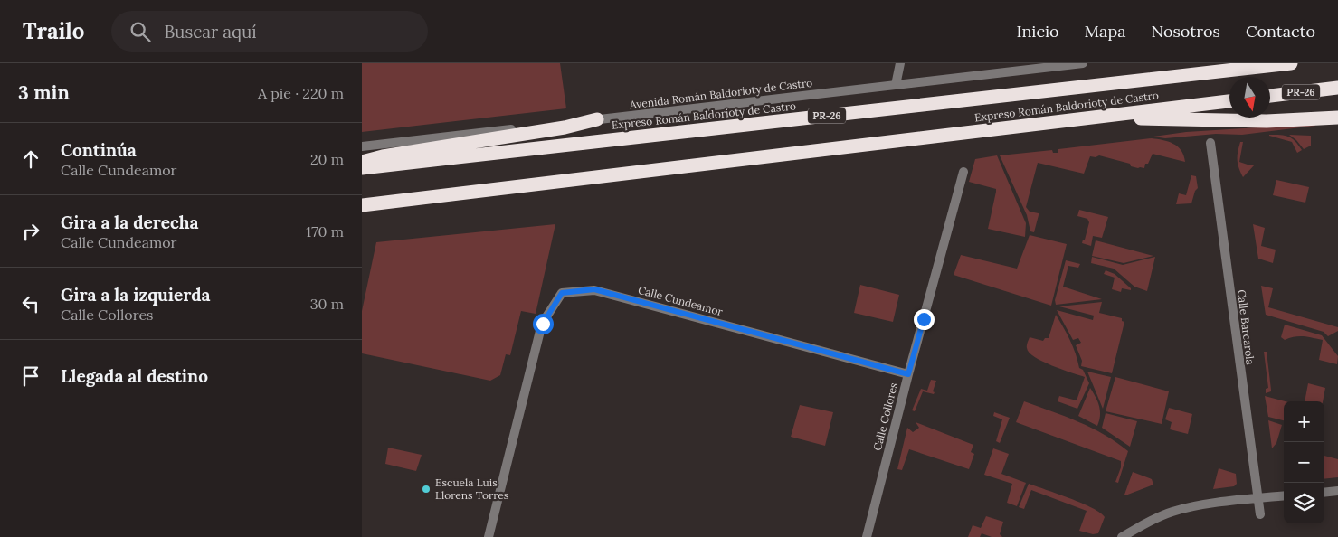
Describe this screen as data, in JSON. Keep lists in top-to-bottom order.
{
  "streets": {
    "highway": ["PR-26", "Expreso Román Baldorioty de Castro"],
    "street": [
      "Avenida Román Baldorioty de Castro",
      "Calle Cundeamor",
      "Calle Barcarola",
      "Calle Collores"
    ]
  },
  "crossings": [
    ["Calle Cundeamor", "Calle Collores"]
  ],
  "places": ["Escuela Luis Llorens Torres"],
  "north": "bottom",
  "page": {
    "header": "Trailo",
    "search": "Buscar aquí",
    "nav": [
      "Inicio",
      "Mapa",
      "Nosotros",
      "Contacto"
    ],
    "heading": ["3 min", "A pie · 220 m"],
    "list": [
      ["Continúa", "Calle Cundeamor", "20 m"],
      ["Gira a la derecha", "Calle Cundeamor", "170 m"],
      ["Gira a la izquierda", "Calle Collores", "30 m"],
      "Llegada al destino"
    ],
    "map_buttons": ["+", "−"]
  }
}
